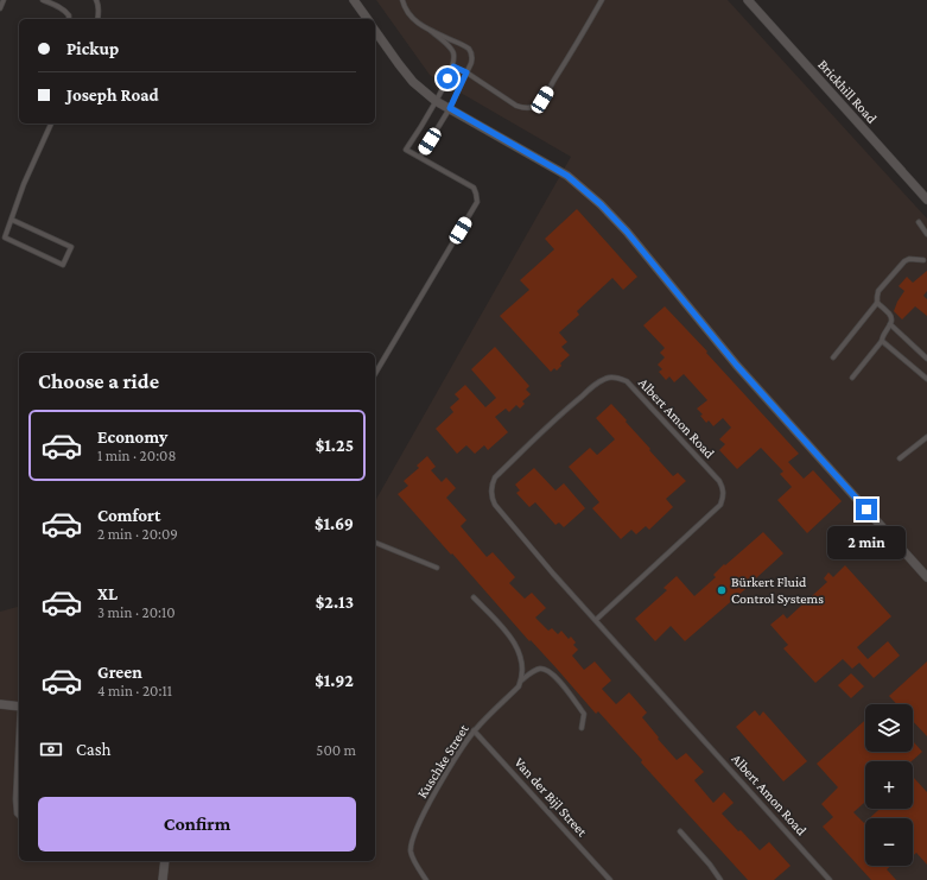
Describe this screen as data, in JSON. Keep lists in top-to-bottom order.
{
  "streets": {
    "street": ["Brickhill Road"],
    "lane": ["Albert Amon Road", "Kuschke Street", "Van der Bijl Street"]
  },
  "crossings": [
    ["Kuschke Street", "Van der Bijl Street"]
  ],
  "places": ["Bürkert Fluid Control Systems"],
  "page": {
    "banner": ["Pickup", "Joseph Road"],
    "heading": "Choose a ride",
    "list": [
      {
        "name": "Economy",
        "note": "1 min · 20:08",
        "value": "$1.25"
      },
      {
        "name": "Comfort",
        "note": "2 min · 20:09",
        "value": "$1.69"
      },
      {
        "name": "XL",
        "note": "3 min · 20:10",
        "value": "$2.13"
      },
      {
        "name": "Green",
        "note": "4 min · 20:11",
        "value": "$1.92"
      }
    ],
    "bubble": "2 min",
    "map_buttons": ["+", "−"],
    "pay": ["Cash", "500 m"],
    "buttons": "Confirm"
  }
}
